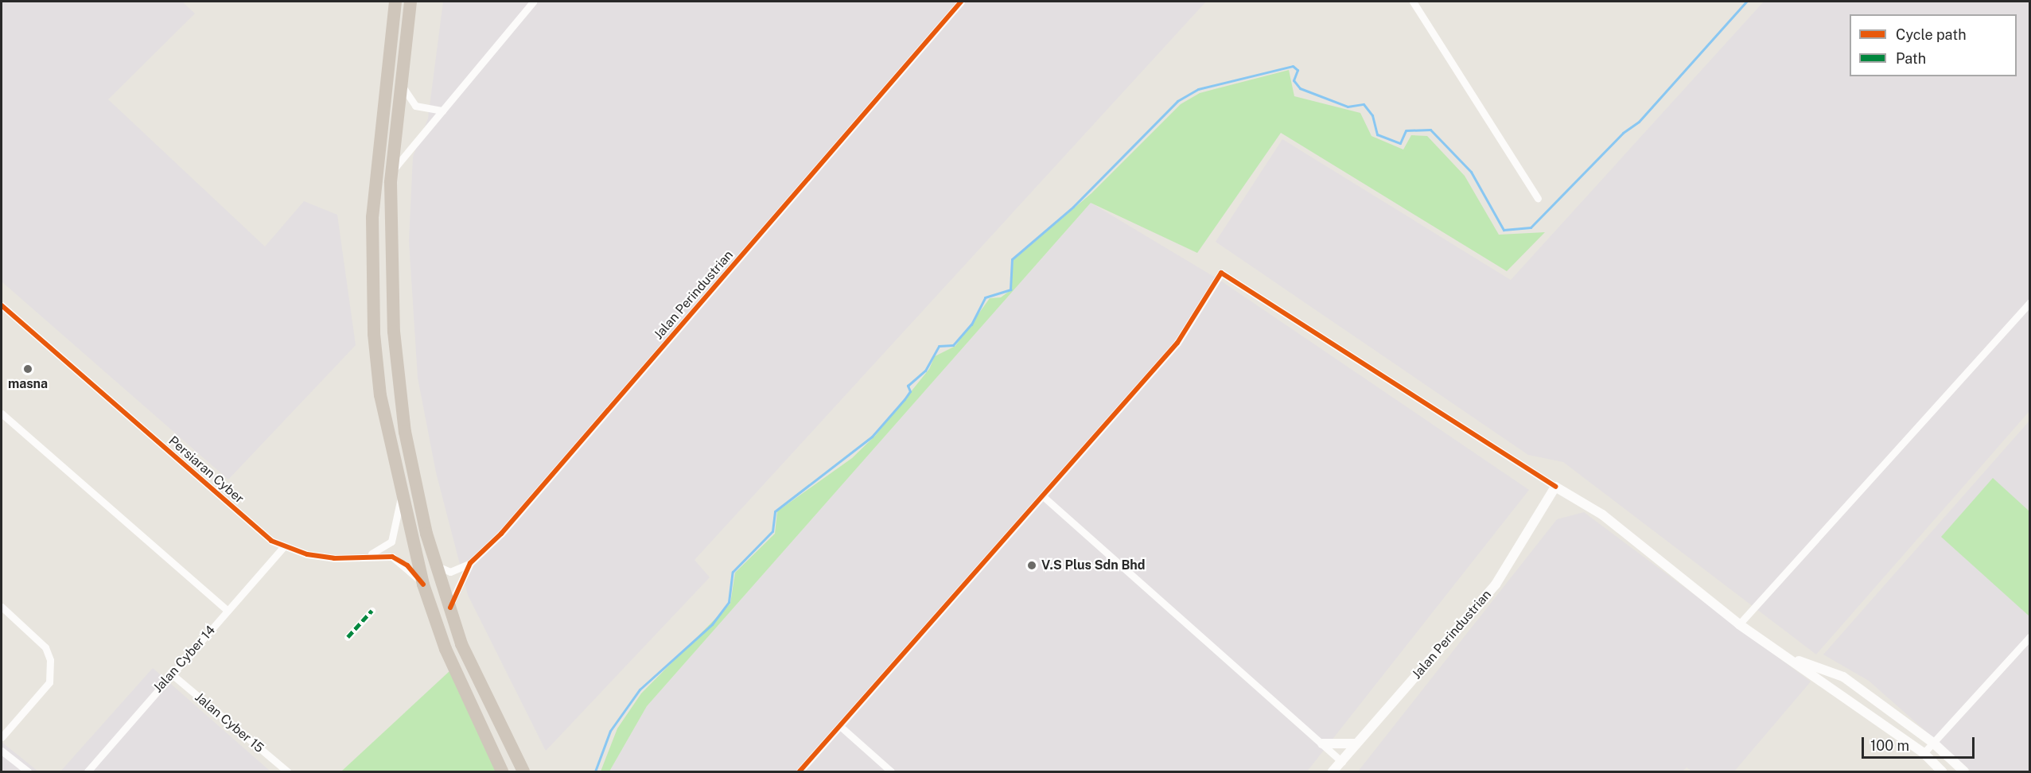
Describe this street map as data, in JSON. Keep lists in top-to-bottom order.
{
  "streets": {
    "main road": ["Jalan Perindustrian"],
    "street": ["Persiaran Cyber", "Jalan Cyber 14", "Jalan Cyber 15"]
  },
  "crossings": [
    ["Persiaran Cyber", "Jalan Cyber 14"],
    ["Jalan Cyber 14", "Jalan Cyber 15"]
  ],
  "places": ["masna", "V.S Plus Sdn Bhd"],
  "legend": ["Cycle path", "Path"],
  "scale_bar": "100 m"
}
